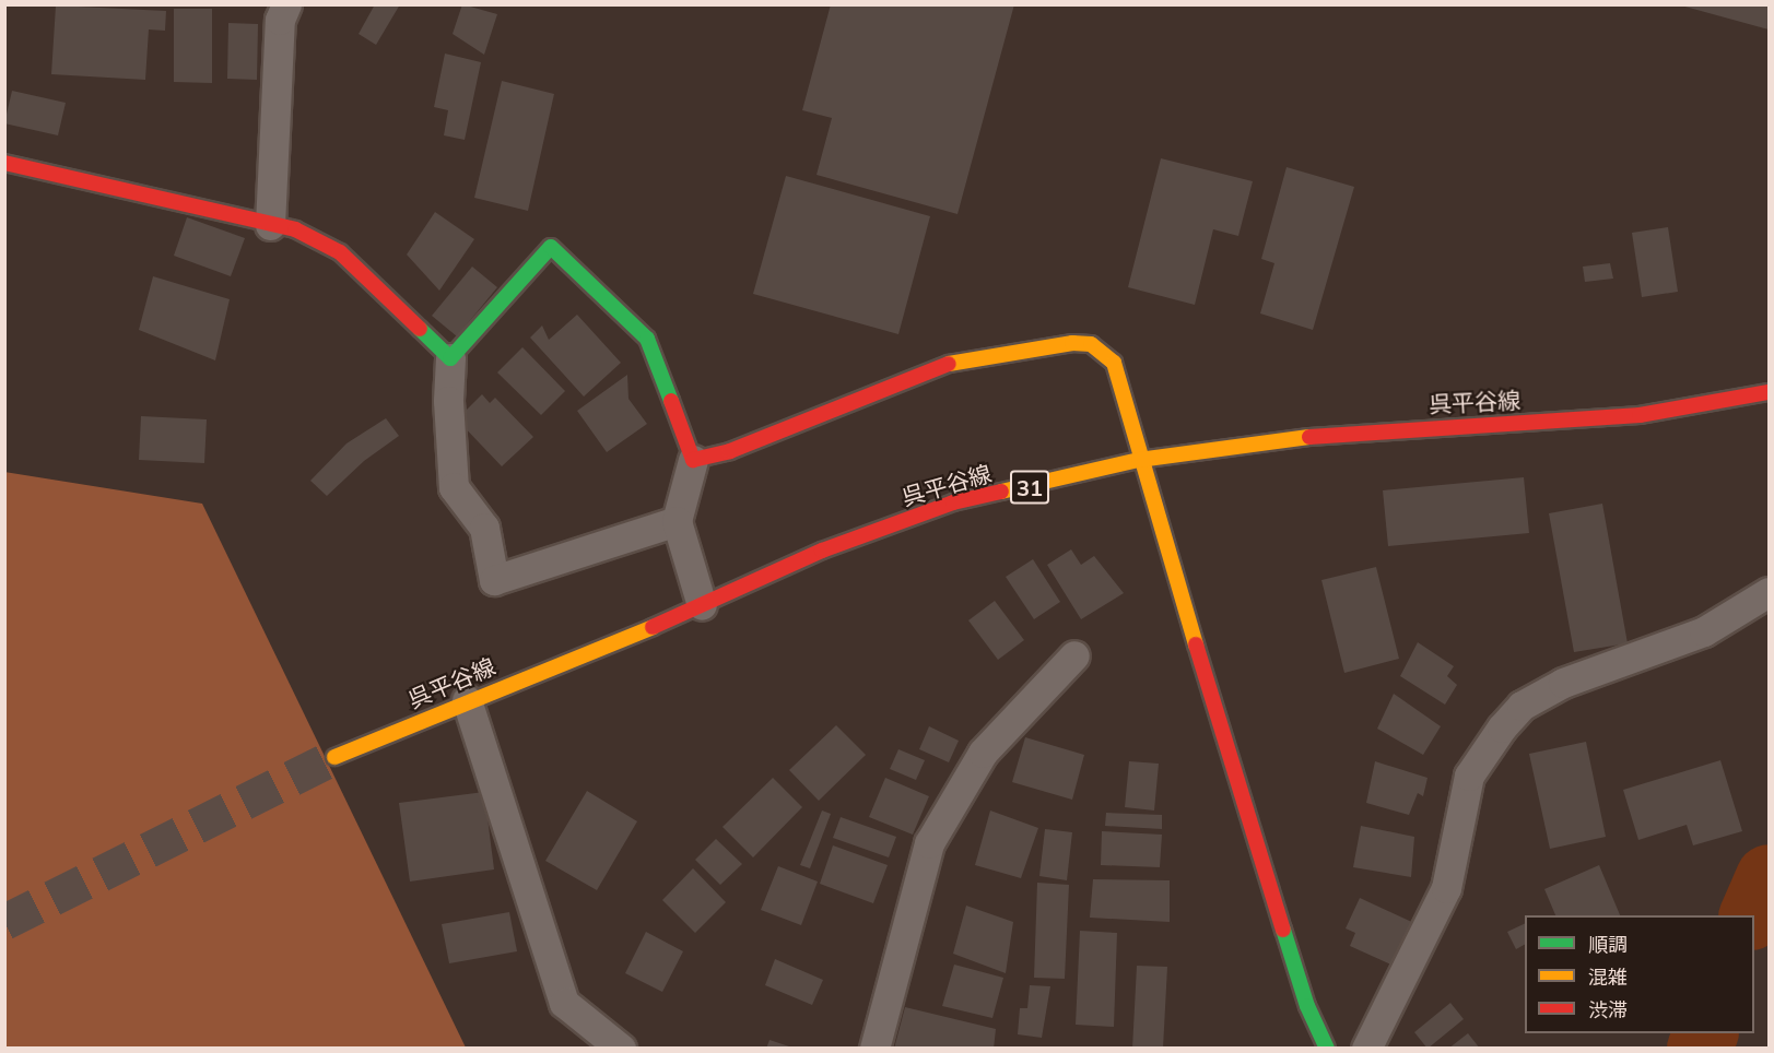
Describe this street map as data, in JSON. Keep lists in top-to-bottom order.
{
  "streets": {
    "street": ["呉平谷線", "31"]
  },
  "legend": ["順調", "混雑", "渋滞"]
}
